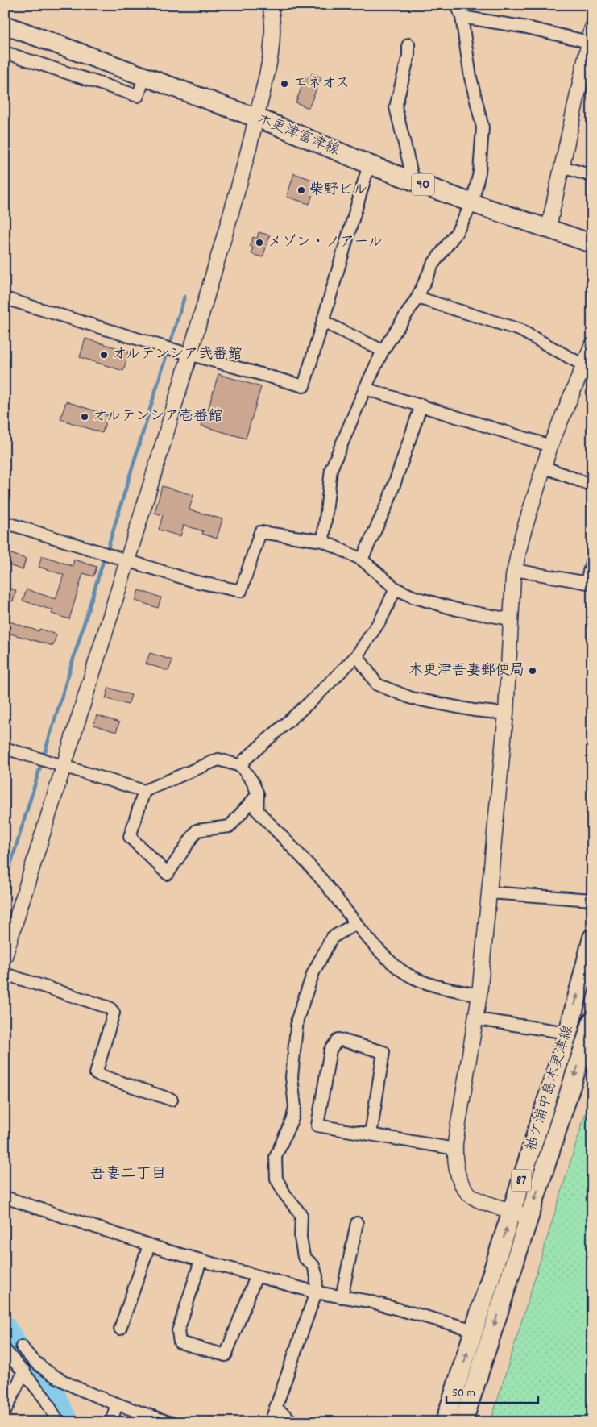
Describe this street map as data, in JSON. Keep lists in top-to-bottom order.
{
  "streets": {
    "main road": [
      "木更津富津線",
      "90",
      "袖ケ浦中島木更津線",
      "87"
    ]
  },
  "districts": ["吾妻二丁目"],
  "places": [
    "エネオス",
    "柴野ビル",
    "メゾン・ノアール",
    "オルテンシア弐番館",
    "オルテンシア壱番館",
    "木更津吾妻郵便局"
  ],
  "scale_bar": "50 m"
}
